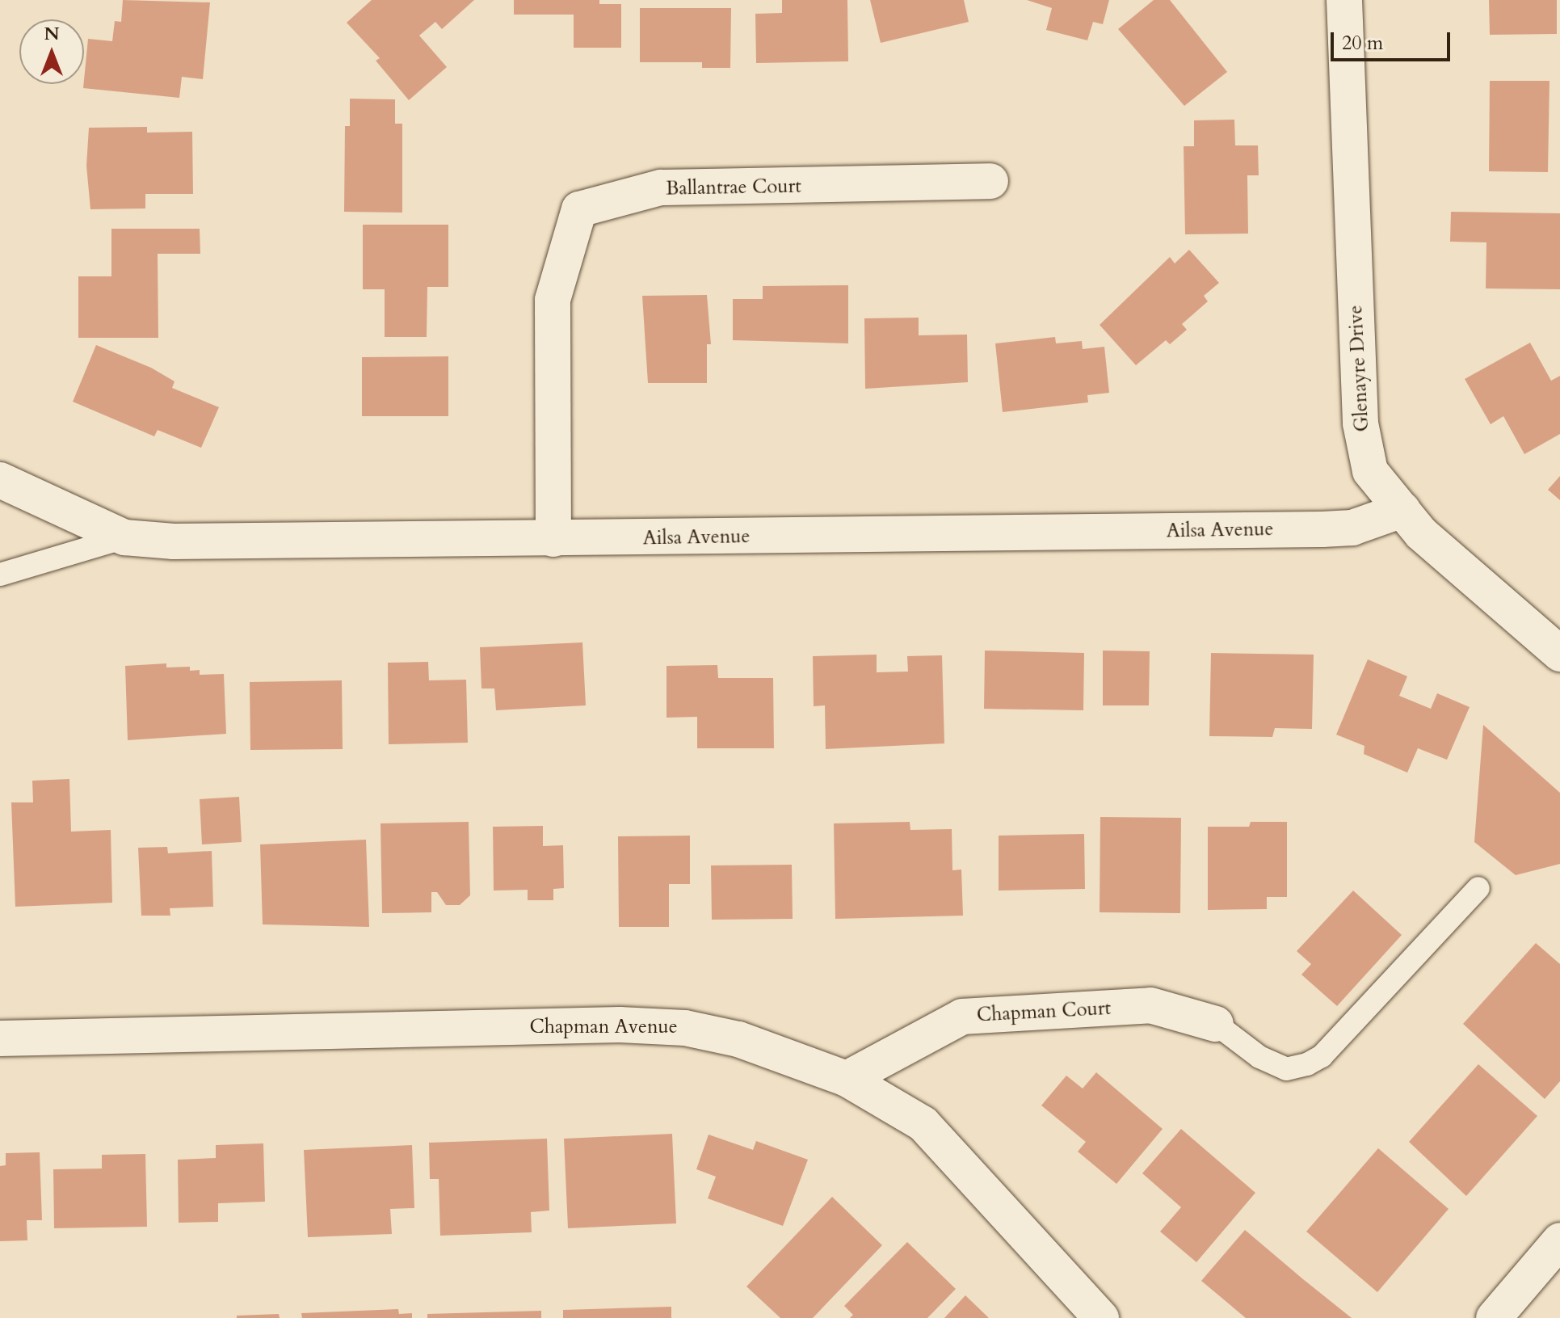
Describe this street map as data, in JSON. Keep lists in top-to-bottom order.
{
  "streets": {
    "street": [
      "Ballantrae Court",
      "Glenayre Drive",
      "Ailsa Avenue",
      "Chapman Court",
      "Chapman Avenue"
    ]
  },
  "crossings": [
    ["Ballantrae Court", "Ailsa Avenue"],
    ["Glenayre Drive", "Ailsa Avenue"],
    ["Chapman Court", "Chapman Avenue"]
  ],
  "scale_bar": "20 m",
  "north": "top"
}
